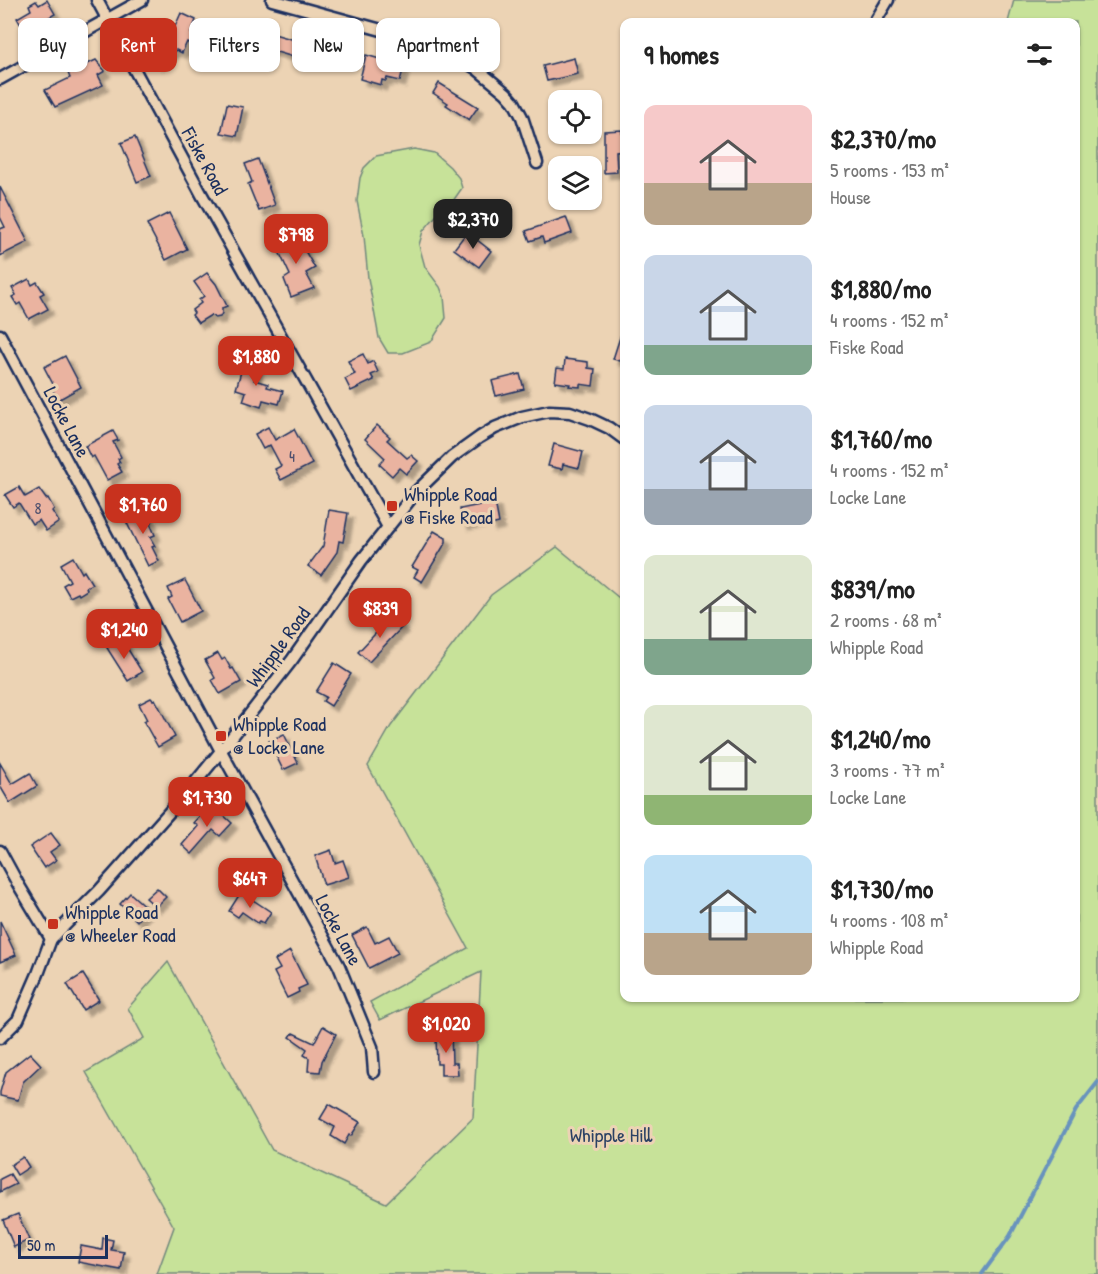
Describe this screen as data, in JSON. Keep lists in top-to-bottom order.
{
  "streets": {
    "street": ["Fiske Road", "Locke Lane", "Whipple Road"]
  },
  "crossings": [
    ["Fiske Road", "Whipple Road"],
    ["Locke Lane", "Whipple Road"]
  ],
  "parks": ["Whipple Hill"],
  "places": {
    "transit": ["Whipple Road @ Fiske Road", "Whipple Road @ Locke Lane", "Whipple Road @ Wheeler Road"]
  },
  "house_numbers": ["4", "8"],
  "scale_bar": "50 m",
  "page": {
    "chip": [
      "Buy",
      "Rent",
      "Filters",
      "New",
      "Apartment"
    ],
    "heading": "9 homes",
    "list": [
      {
        "name": "$2,370/mo",
        "note": "5 rooms · 153 m² · House"
      },
      {
        "name": "$1,880/mo",
        "note": "4 rooms · 152 m² · Fiske Road"
      },
      {
        "name": "$1,760/mo",
        "note": "4 rooms · 152 m² · Locke Lane"
      },
      {
        "name": "$839/mo",
        "note": "2 rooms · 68 m² · Whipple Road"
      },
      {
        "name": "$1,240/mo",
        "note": "3 rooms · 77 m² · Locke Lane"
      },
      {
        "name": "$1,730/mo",
        "note": "4 rooms · 108 m² · Whipple Road"
      }
    ],
    "price": [
      "$2,370",
      "$798",
      "$1,880",
      "$1,760",
      "$839",
      "$1,240",
      "$1,730",
      "$647",
      "$1,020"
    ],
    "scale": "50 m"
  }
}
